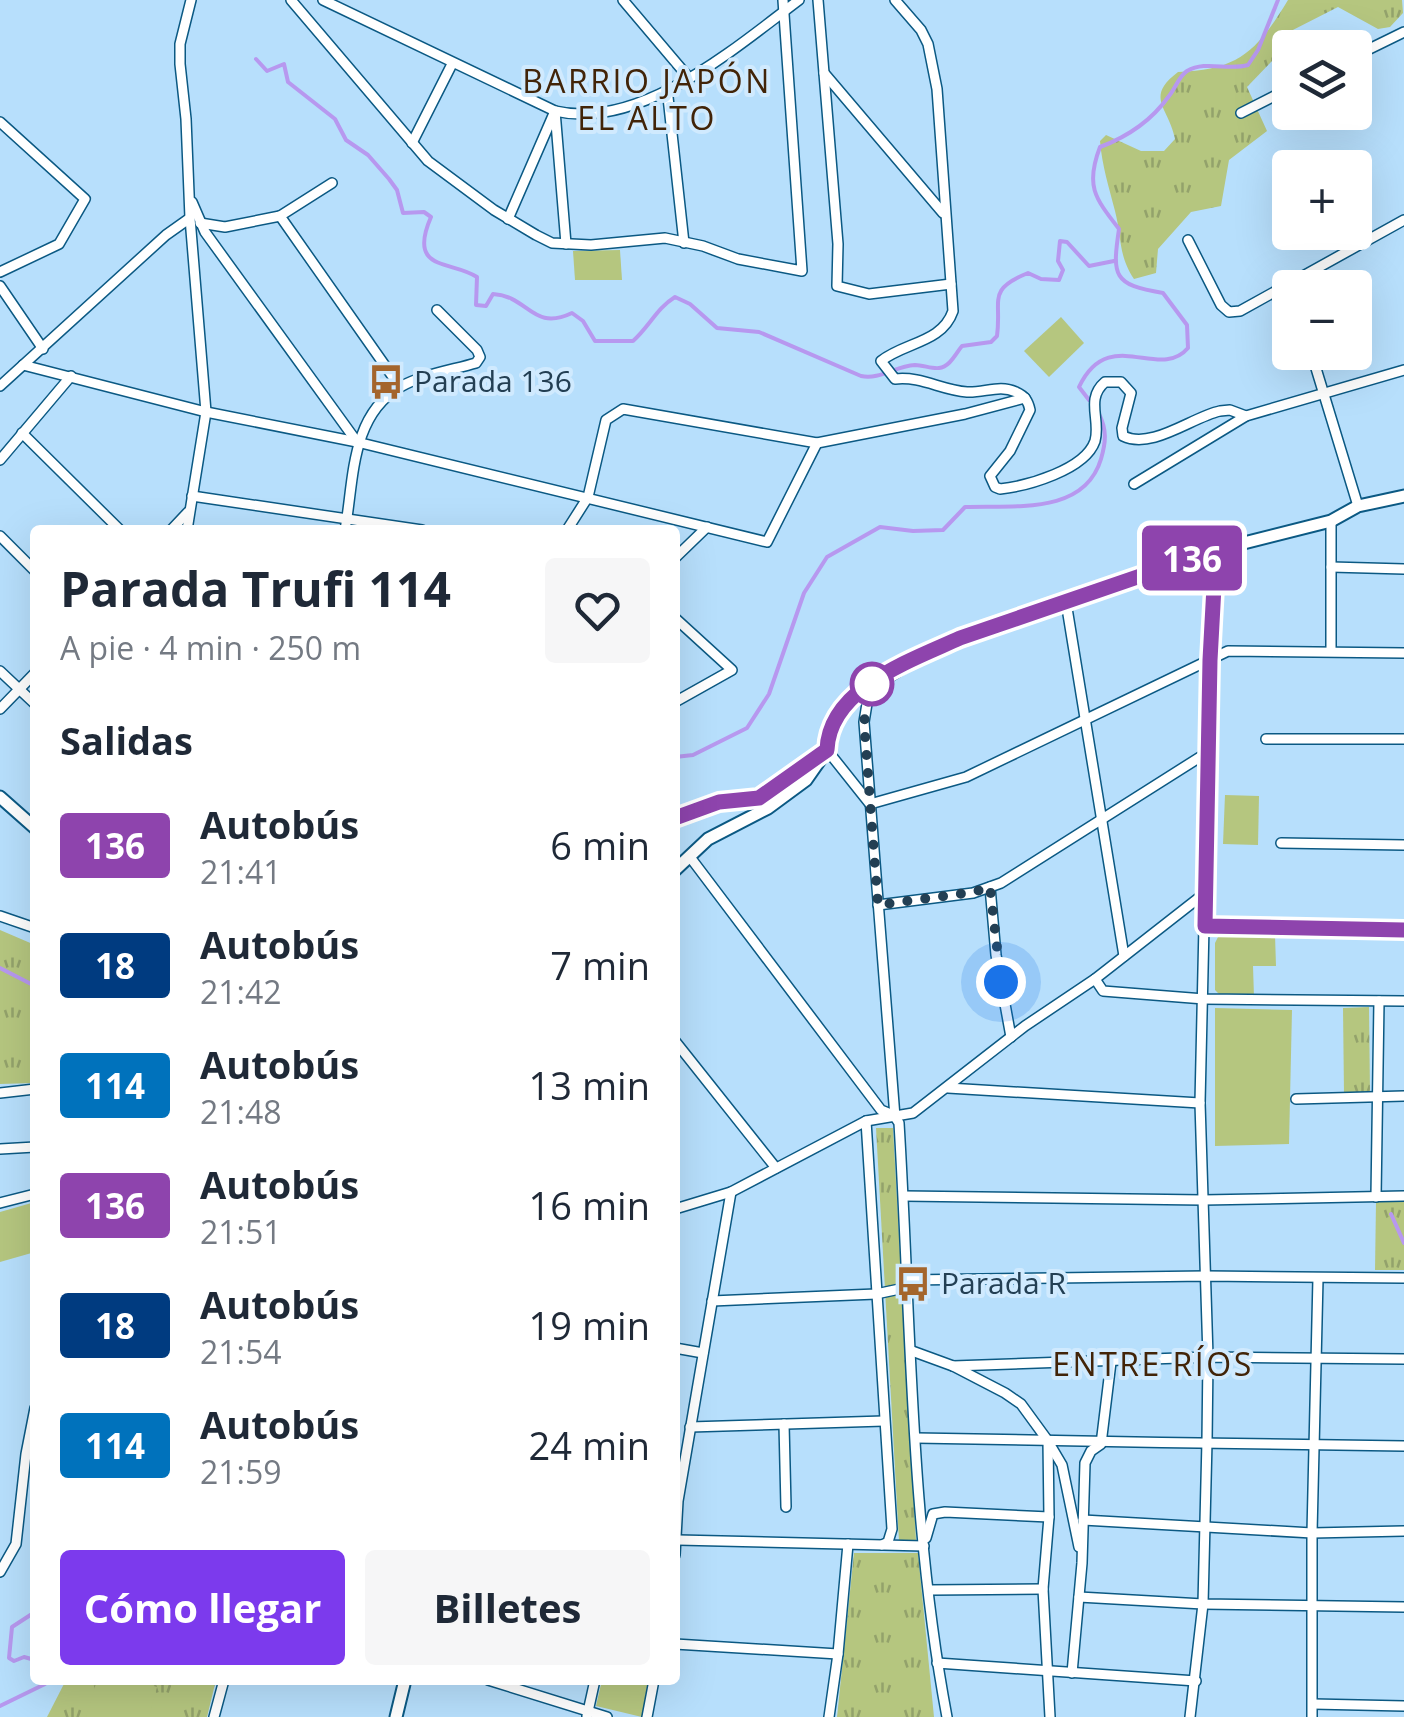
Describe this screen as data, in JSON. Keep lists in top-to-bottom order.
{
  "districts": ["BARRIO JAPÓN EL ALTO", "ENTRE RÍOS"],
  "places": {
    "bus stop": ["Parada 136", "Parada R"]
  },
  "lines": ["bus line 136"],
  "page": {
    "on_map": "136",
    "map_buttons": ["+", "−"],
    "heading": [
      ["Parada Trufi 114", "A pie · 4 min · 250 m"],
      "Salidas"
    ],
    "list": [
      {
        "mark": "136",
        "name": "Autobús",
        "note": "21:41",
        "value": "6 min"
      },
      {
        "mark": "18",
        "name": "Autobús",
        "note": "21:42",
        "value": "7 min"
      },
      {
        "mark": "114",
        "name": "Autobús",
        "note": "21:48",
        "value": "13 min"
      },
      {
        "mark": "136",
        "name": "Autobús",
        "note": "21:51",
        "value": "16 min"
      },
      {
        "mark": "18",
        "name": "Autobús",
        "note": "21:54",
        "value": "19 min"
      },
      {
        "mark": "114",
        "name": "Autobús",
        "note": "21:59",
        "value": "24 min"
      }
    ],
    "buttons": ["Cómo llegar", "Billetes"]
  }
}
